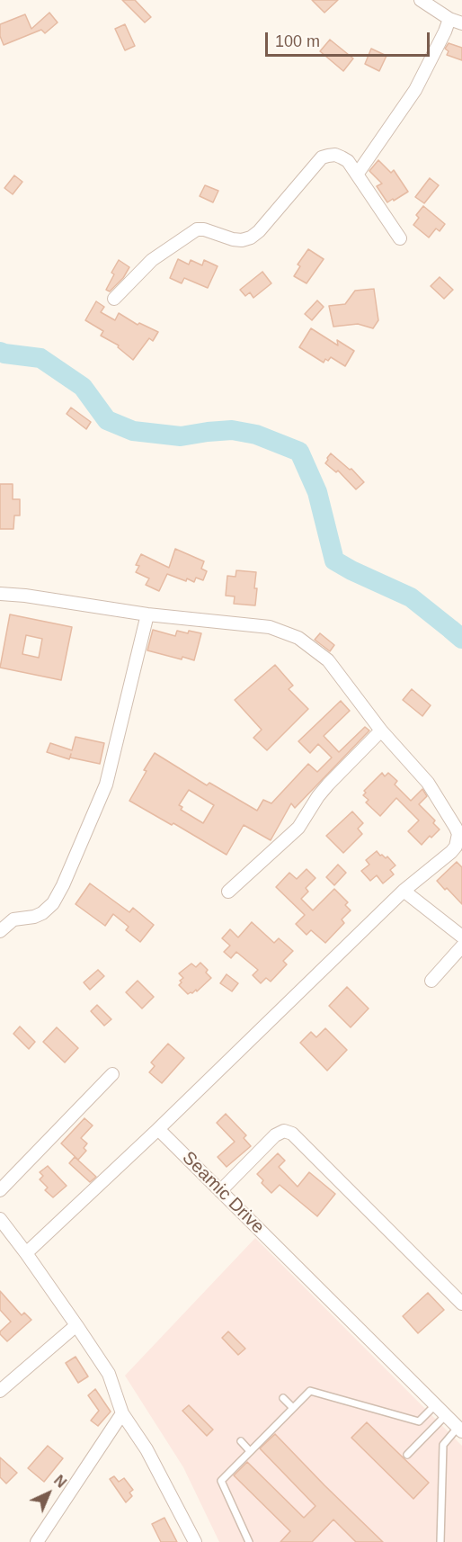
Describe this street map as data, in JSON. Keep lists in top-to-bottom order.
{
  "streets": {
    "street": ["Seamic Drive"]
  },
  "scale_bar": "100 m",
  "north": "top right"
}
